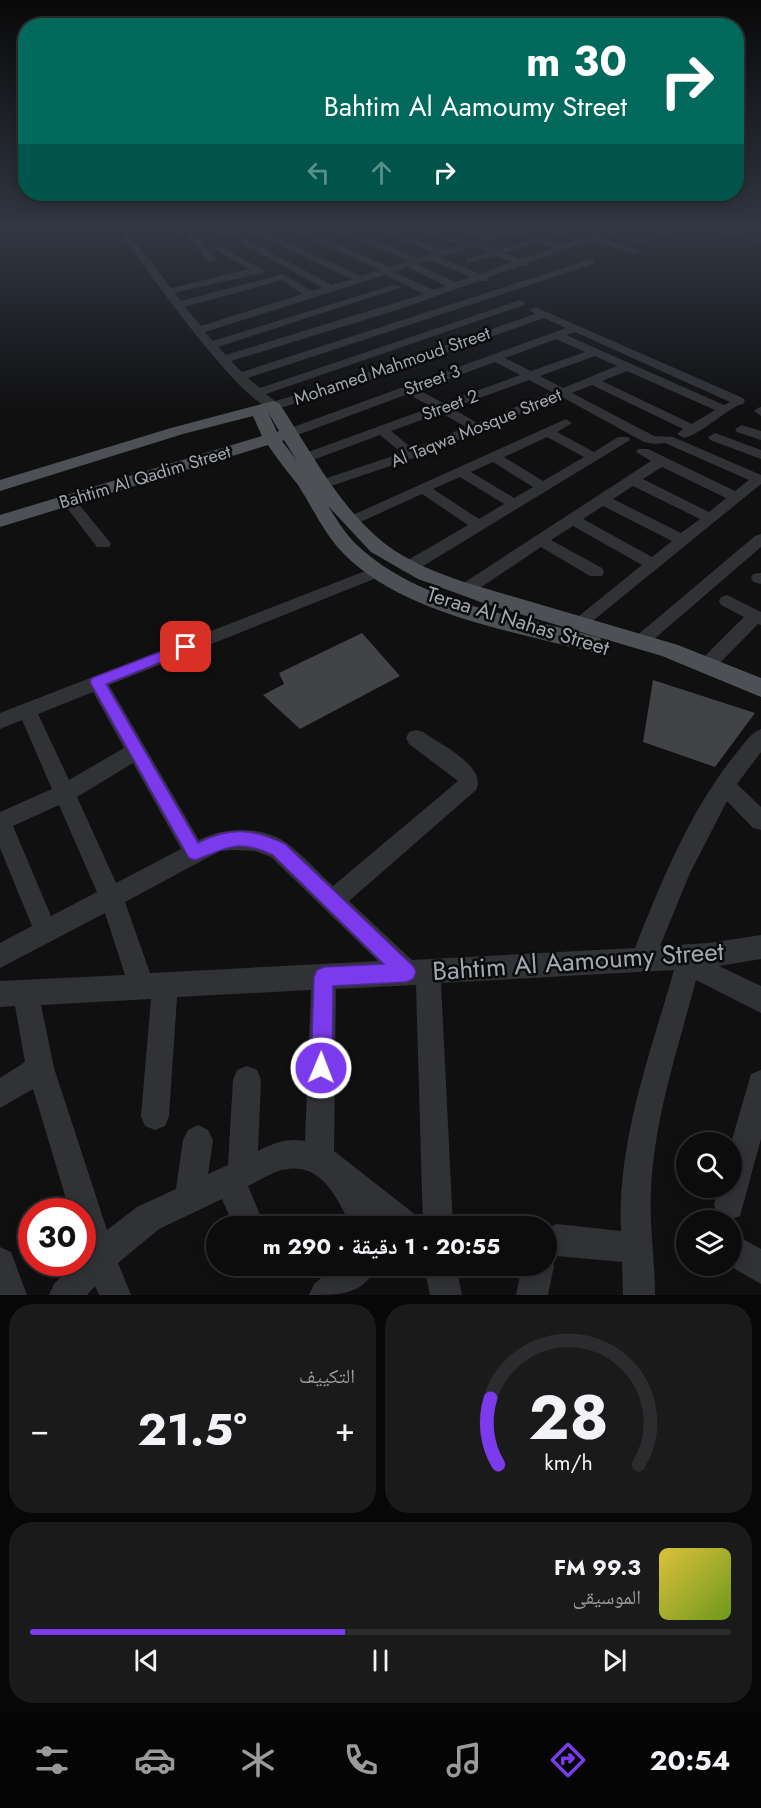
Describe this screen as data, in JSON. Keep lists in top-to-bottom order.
{
  "streets": {
    "main road": ["Bahtim Al Qadim Street", "Teraa Al Nahas Street"],
    "street": [
      "Mohamed Mahmoud Street",
      "Street 3",
      "Street 2",
      "Al Taqwa Mosque Street",
      "Bahtim Al Aamoumy Street"
    ]
  },
  "crossings": [
    ["Mohamed Mahmoud Street", "Bahtim Al Qadim Street"],
    ["Mohamed Mahmoud Street", "Teraa Al Nahas Street"],
    ["Street 3", "Bahtim Al Qadim Street"],
    ["Street 3", "Teraa Al Nahas Street"],
    ["Street 2", "Teraa Al Nahas Street"],
    ["Al Taqwa Mosque Street", "Teraa Al Nahas Street"],
    ["Bahtim Al Qadim Street", "Teraa Al Nahas Street"]
  ],
  "page": {
    "turn": ["30 m", "Bahtim Al Aamoumy Street"],
    "limit": "30",
    "trip": "20:55 · 1 دقيقة · 290 m",
    "tile": "التكييف",
    "heat": ["−", "21.5°", "+"],
    "song": ["99.3 FM", "الموسيقى"],
    "tabs": "20:54",
    "gauge": ["28", "km/h"]
  }
}
